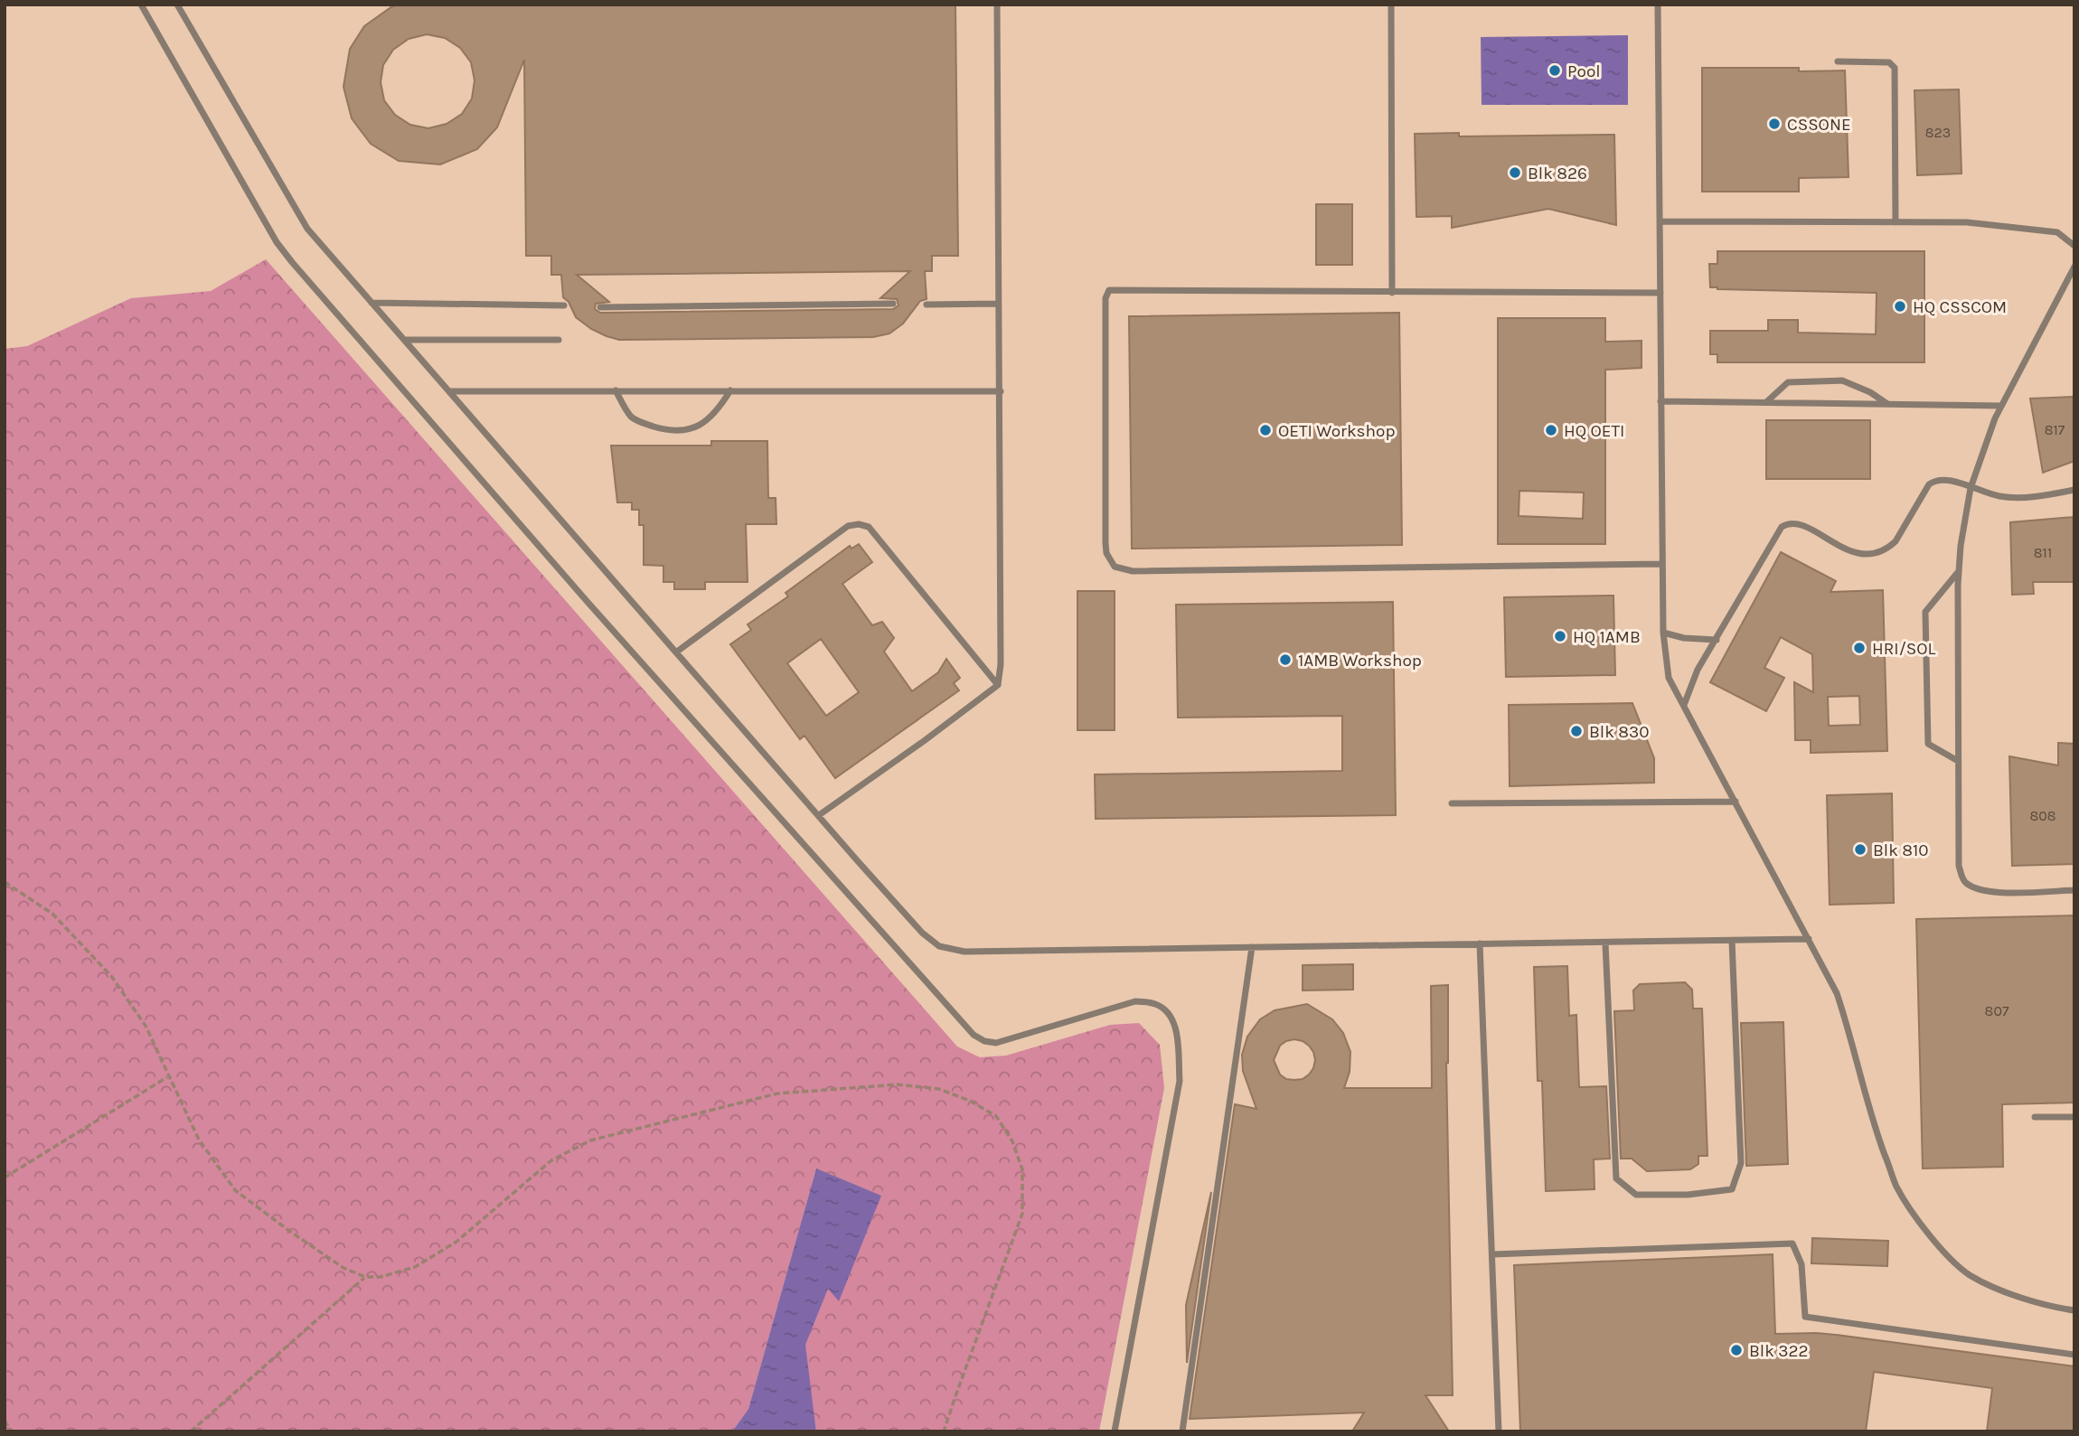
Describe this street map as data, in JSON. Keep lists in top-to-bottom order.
{
  "places": [
    "Pool",
    "CSSONE",
    "Blk 826",
    "HQ CSSCOM",
    "OETI Workshop",
    "HQ OETI",
    "HQ 1AMB",
    "HRI/SOL",
    "1AMB Workshop",
    "Blk 830",
    "Blk 810",
    "Blk 322"
  ],
  "house_numbers": [
    "823",
    "817",
    "811",
    "808",
    "807"
  ]
}
